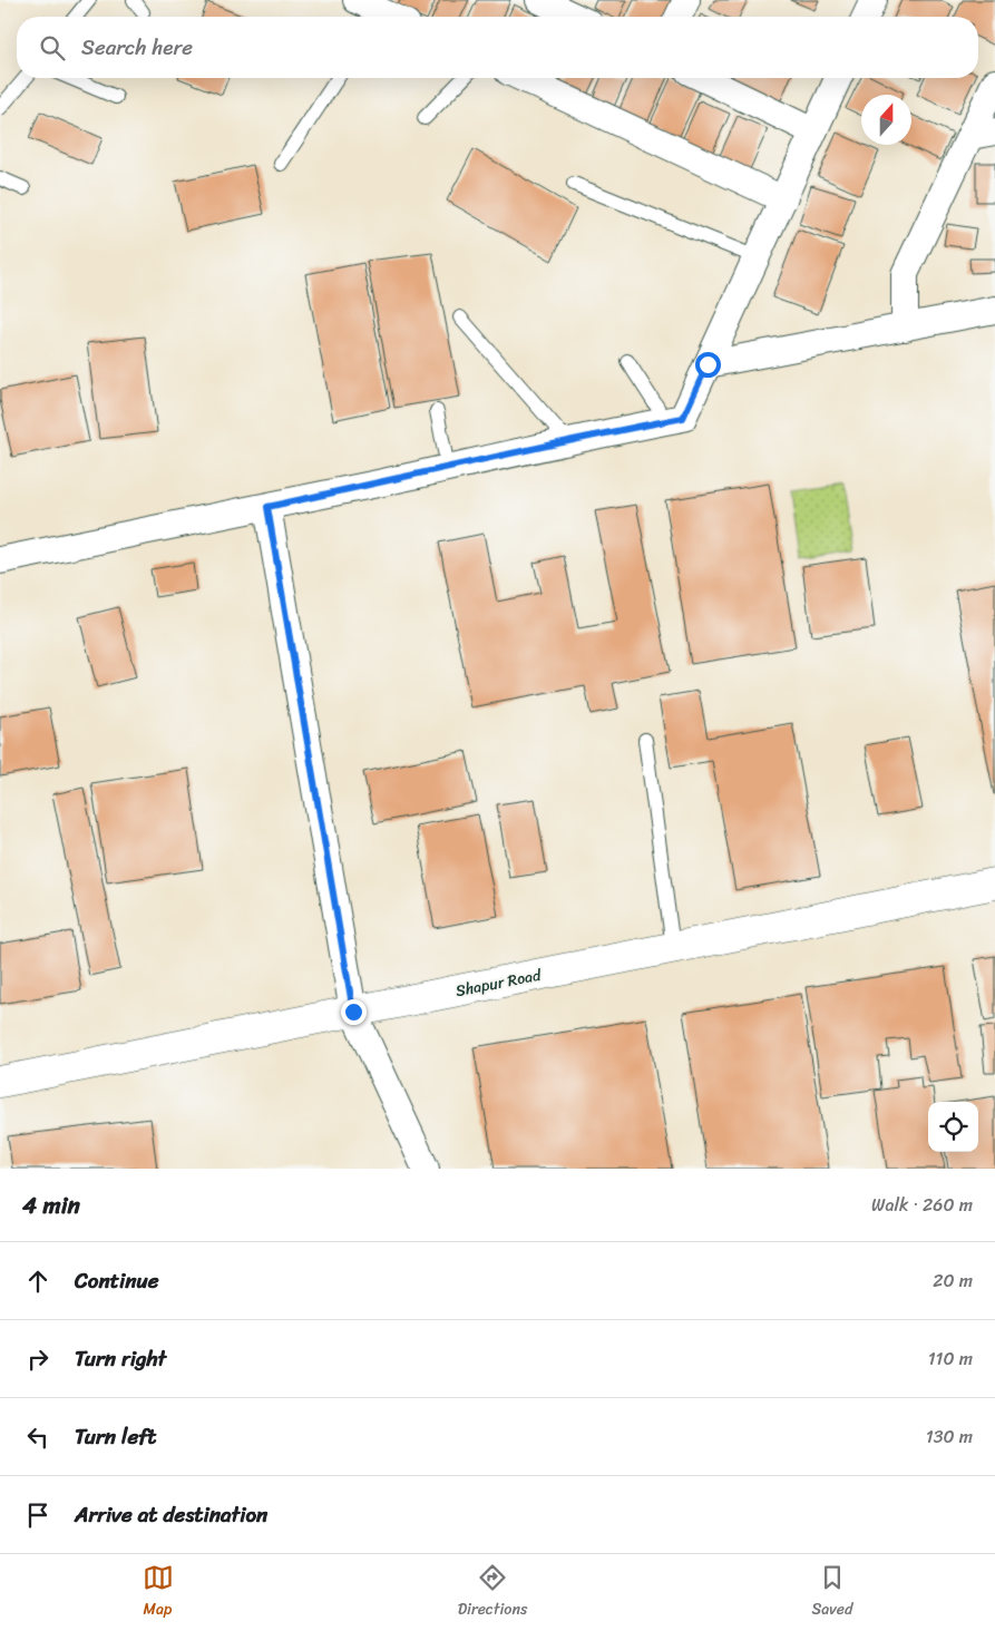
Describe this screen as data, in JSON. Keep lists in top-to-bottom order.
{
  "streets": {
    "street": ["Shapur Road"]
  },
  "north": "top",
  "page": {
    "search": "Search here",
    "heading": ["4 min", "Walk · 260 m"],
    "list": [
      ["Continue", "20 m"],
      ["Turn right", "110 m"],
      ["Turn left", "130 m"],
      "Arrive at destination"
    ],
    "nav": ["Map", "Directions", "Saved"]
  }
}
